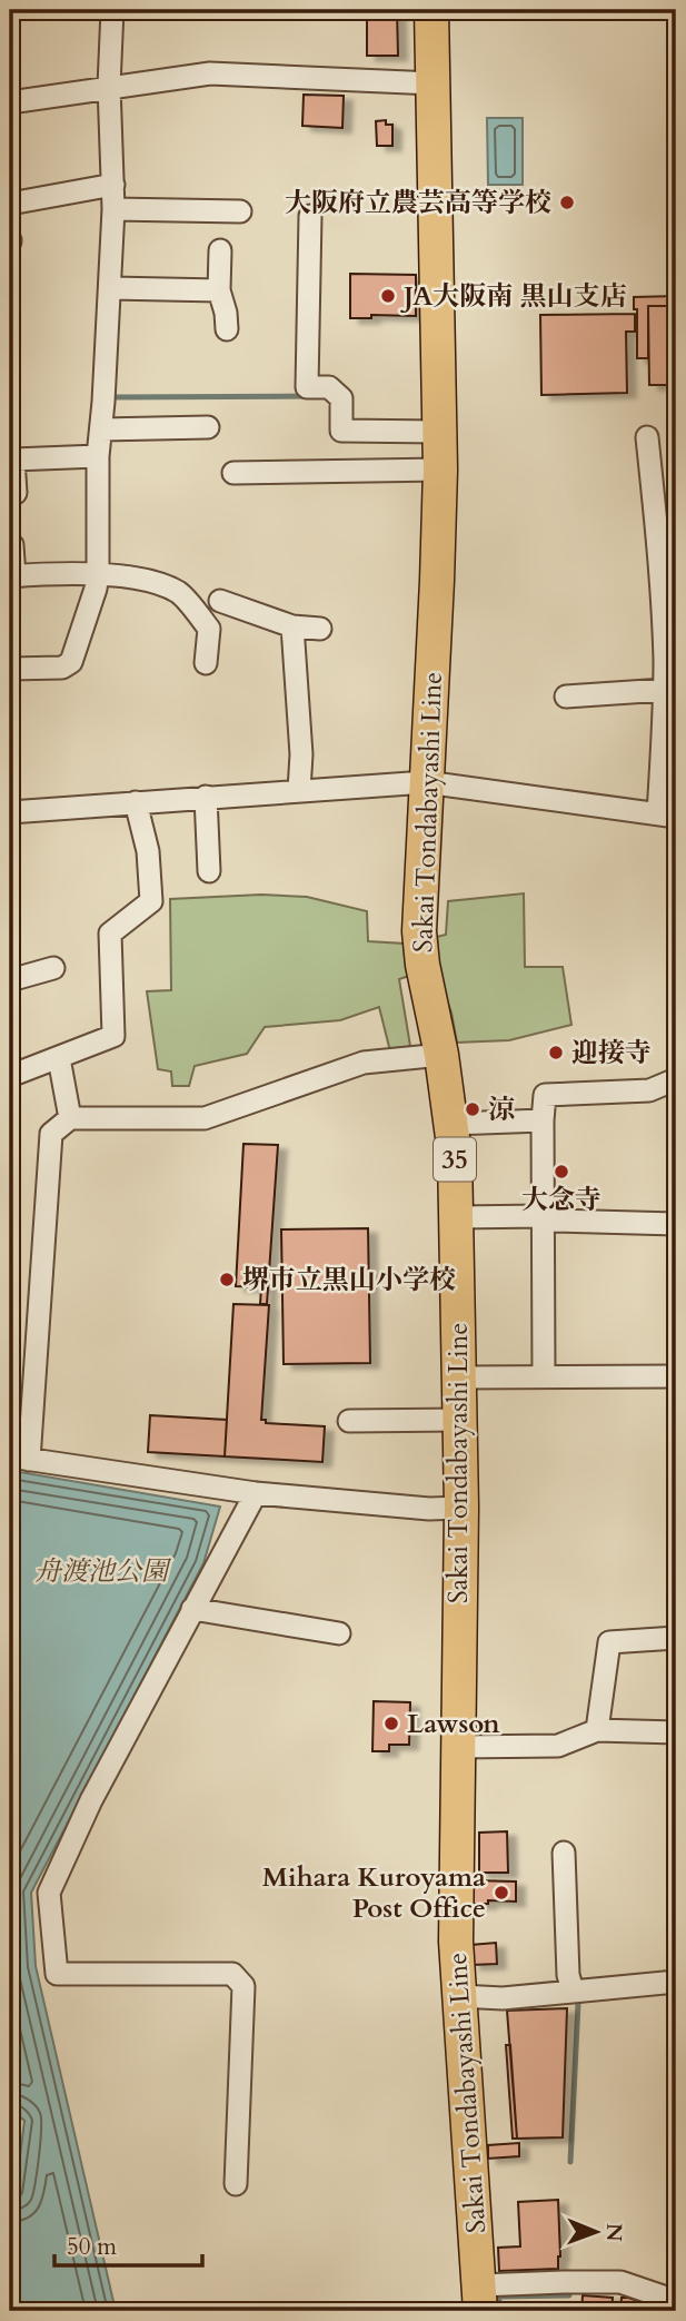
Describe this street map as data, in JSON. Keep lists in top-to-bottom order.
{
  "streets": {
    "main road": ["Sakai Tondabayashi Line", "35"]
  },
  "parks": ["舟渡池公園"],
  "places": [
    "大阪府立農芸高等学校",
    "JA大阪南 黒山支店",
    "迎接寺",
    "涼",
    "大念寺",
    "堺市立黒山小学校",
    "Lawson",
    "Mihara Kuroyama Post Office"
  ],
  "scale_bar": "50 m",
  "north": "right"
}
